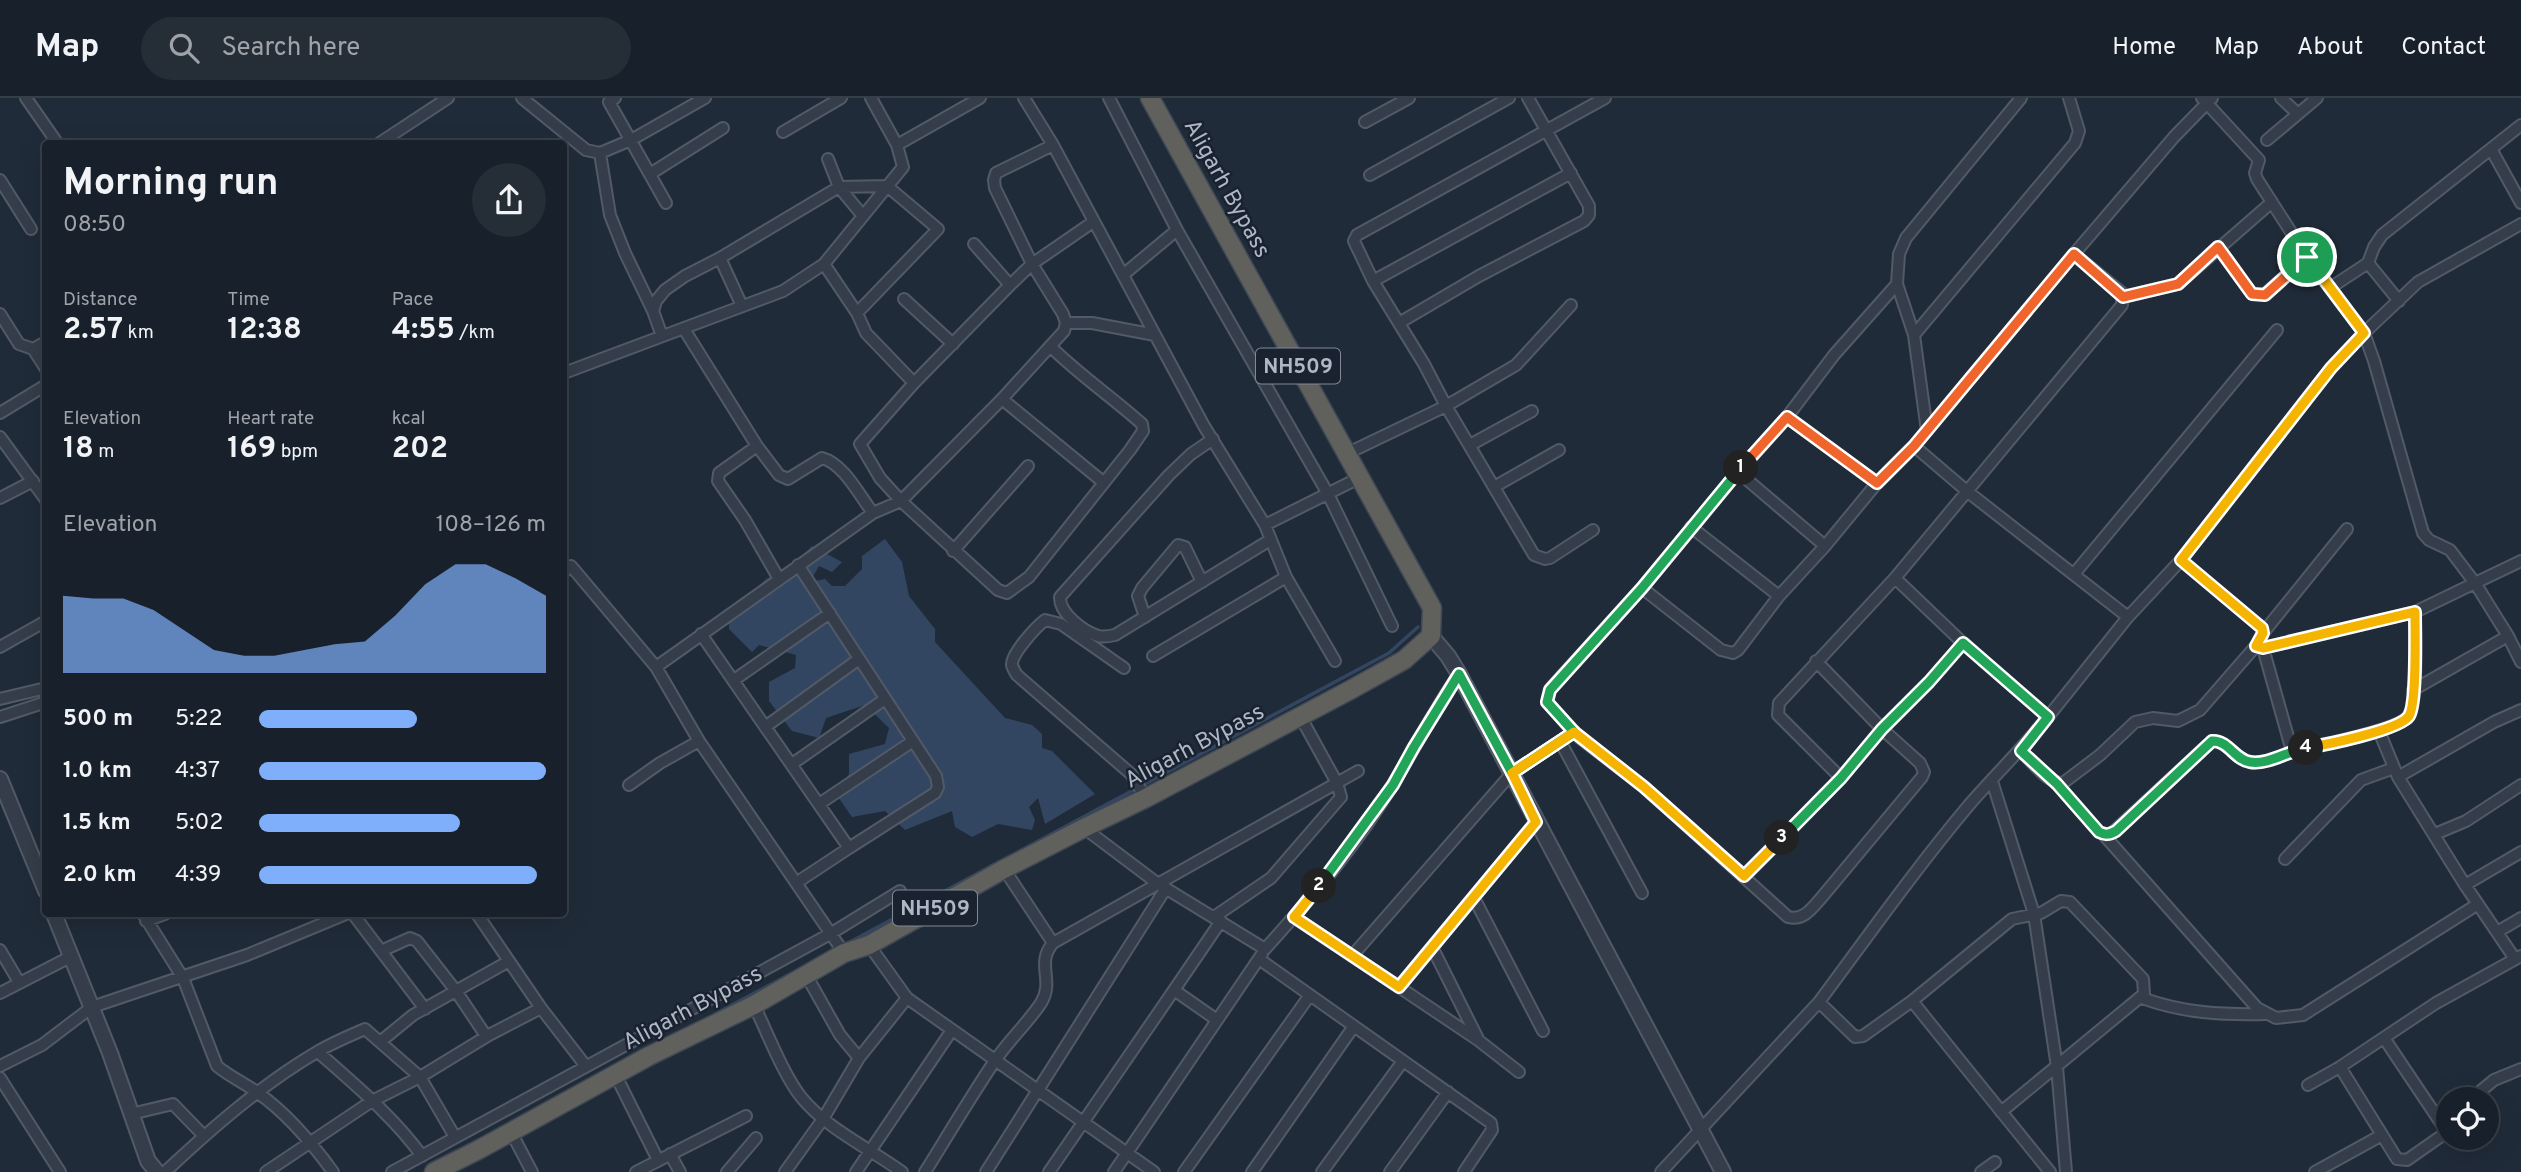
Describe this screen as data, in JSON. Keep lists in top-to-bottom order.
{
  "streets": {
    "highway": ["Aligarh Bypass", "NH509"]
  },
  "page": {
    "header": "Map",
    "search": "Search here",
    "nav": [
      "Home",
      "Map",
      "About",
      "Contact"
    ],
    "heading": ["Morning run", "08:50"],
    "stats": [
      ["Distance", "2.57 km"],
      ["Time", "12:38"],
      ["Pace", "4:55 /km"],
      ["Elevation", "18 m"],
      ["Heart rate", "169 bpm"],
      ["kcal", "202"]
    ],
    "pins": [
      "1",
      "4",
      "3",
      "2"
    ],
    "chart": ["Elevation", "108–126 m"],
    "list": [
      {
        "name": "500 m",
        "note": "5:22"
      },
      {
        "name": "1.0 km",
        "note": "4:37"
      },
      {
        "name": "1.5 km",
        "note": "5:02"
      },
      {
        "name": "2.0 km",
        "note": "4:39"
      }
    ]
  }
}
